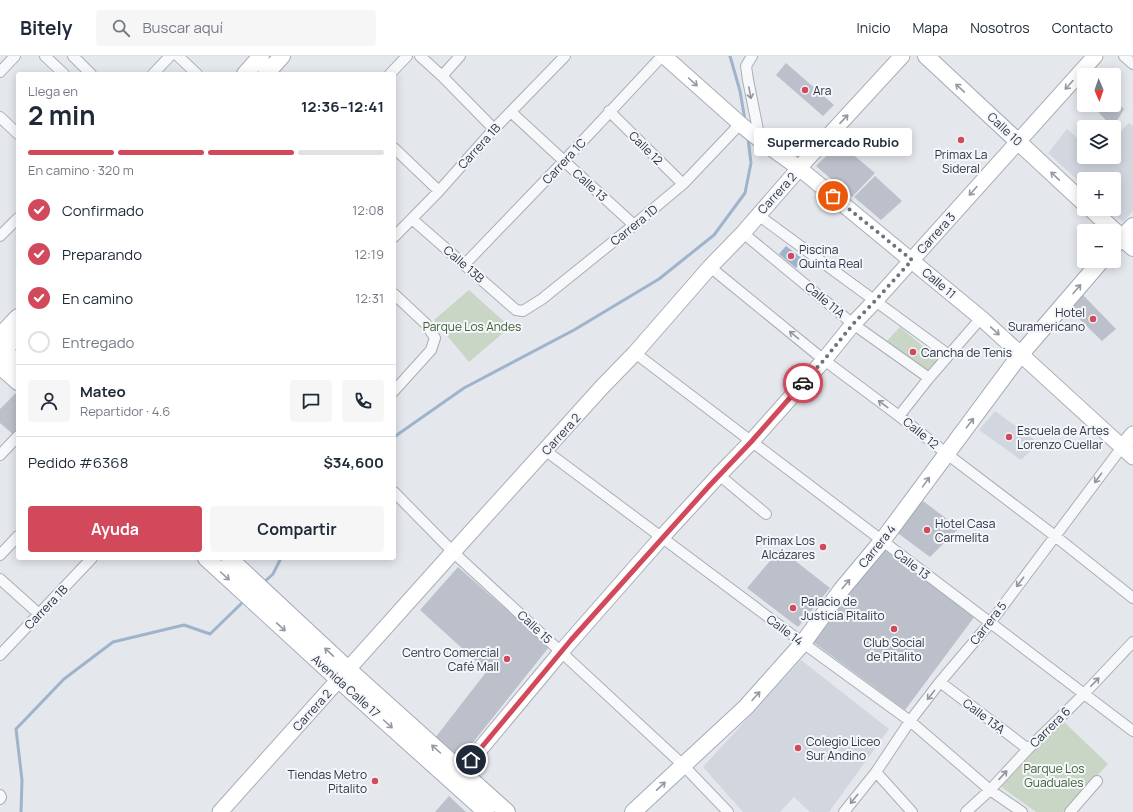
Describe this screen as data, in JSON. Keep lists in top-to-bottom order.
{
  "streets": {
    "main road": [
      "Calle 10",
      "Carrera 2",
      "Carrera 3",
      "Calle 11",
      "Carrera 4",
      "Carrera 5",
      "Avenida Calle 17"
    ],
    "street": [
      "Carrera 1B",
      "Calle 12",
      "Carrera 1C",
      "Calle 13",
      "Carrera 1D",
      "Calle 13B",
      "Calle 11A",
      "Calle 15",
      "Calle 14",
      "Calle 13A",
      "Carrera 6"
    ]
  },
  "crossings": [
    ["Calle 10", "Carrera 3"],
    ["Carrera 1B", "Calle 13"],
    ["Carrera 1B", "Calle 13B"],
    ["Calle 12", "Carrera 1C"],
    ["Calle 12", "Carrera 2"],
    ["Calle 12", "Carrera 1D"],
    ["Calle 12", "Carrera 3"],
    ["Calle 12", "Carrera 4"],
    ["Calle 12", "Carrera 5"],
    ["Carrera 1C", "Calle 13"],
    ["Carrera 1C", "Calle 13B"],
    ["Carrera 1C", "Calle 11"],
    ["Calle 13", "Carrera 2"],
    ["Calle 13", "Carrera 1D"],
    ["Calle 13", "Carrera 3"],
    ["Calle 13", "Carrera 4"],
    ["Calle 13", "Carrera 5"],
    ["Calle 13", "Carrera 6"],
    ["Carrera 2", "Calle 11"],
    ["Carrera 2", "Calle 11A"],
    ["Carrera 2", "Calle 15"],
    ["Carrera 2", "Calle 14"],
    ["Carrera 2", "Avenida Calle 17"],
    ["Carrera 1D", "Calle 13B"],
    ["Carrera 1D", "Calle 11"],
    ["Carrera 3", "Calle 11"],
    ["Carrera 3", "Calle 11A"],
    ["Carrera 3", "Calle 15"],
    ["Carrera 3", "Calle 14"],
    ["Carrera 3", "Avenida Calle 17"],
    ["Calle 11", "Carrera 4"],
    ["Calle 11", "Carrera 5"],
    ["Carrera 4", "Calle 15"],
    ["Carrera 4", "Calle 14"],
    ["Carrera 5", "Calle 14"],
    ["Carrera 5", "Calle 13A"],
    ["Calle 14", "Carrera 6"],
    ["Calle 13A", "Carrera 6"]
  ],
  "one_way": [
    "Calle 10",
    "Carrera 4",
    "Carrera 5",
    "Carrera 6"
  ],
  "parks": ["Parque Los Andes", "Parque Los Guaduales"],
  "places": [
    "Ara",
    "Primax La Sideral",
    "Supermercado Rubio",
    "Piscina Quinta Real",
    "Hotel Suramericano",
    "Cancha de Tenis",
    "Escuela de Artes Lorenzo Cuellar",
    "Hotel Casa Carmelita",
    "Primax Los Alcázares",
    "Palacio de Justicia Pitalito",
    "Club Social de Pitalito",
    "Centro Comercial Café Mall",
    "Colegio Liceo Sur Andino",
    "Tiendas Metro Pitalito"
  ],
  "north": "bottom",
  "page": {
    "header": "Bitely",
    "search": "Buscar aquí",
    "nav": [
      "Inicio",
      "Mapa",
      "Nosotros",
      "Contacto"
    ],
    "map_buttons": ["+", "−"],
    "heading": ["2 min", "Llega en", "12:36–12:41"],
    "panel": [
      "Mateo",
      "Repartidor · 4.6",
      "Pedido #6368",
      "$34,600"
    ],
    "bubble": "Supermercado Rubio",
    "bar": "En camino · 320 m",
    "list": [
      ["Confirmado", "12:08"],
      ["Preparando", "12:19"],
      ["En camino", "12:31"],
      "Entregado"
    ],
    "buttons": ["Ayuda", "Compartir"]
  }
}
